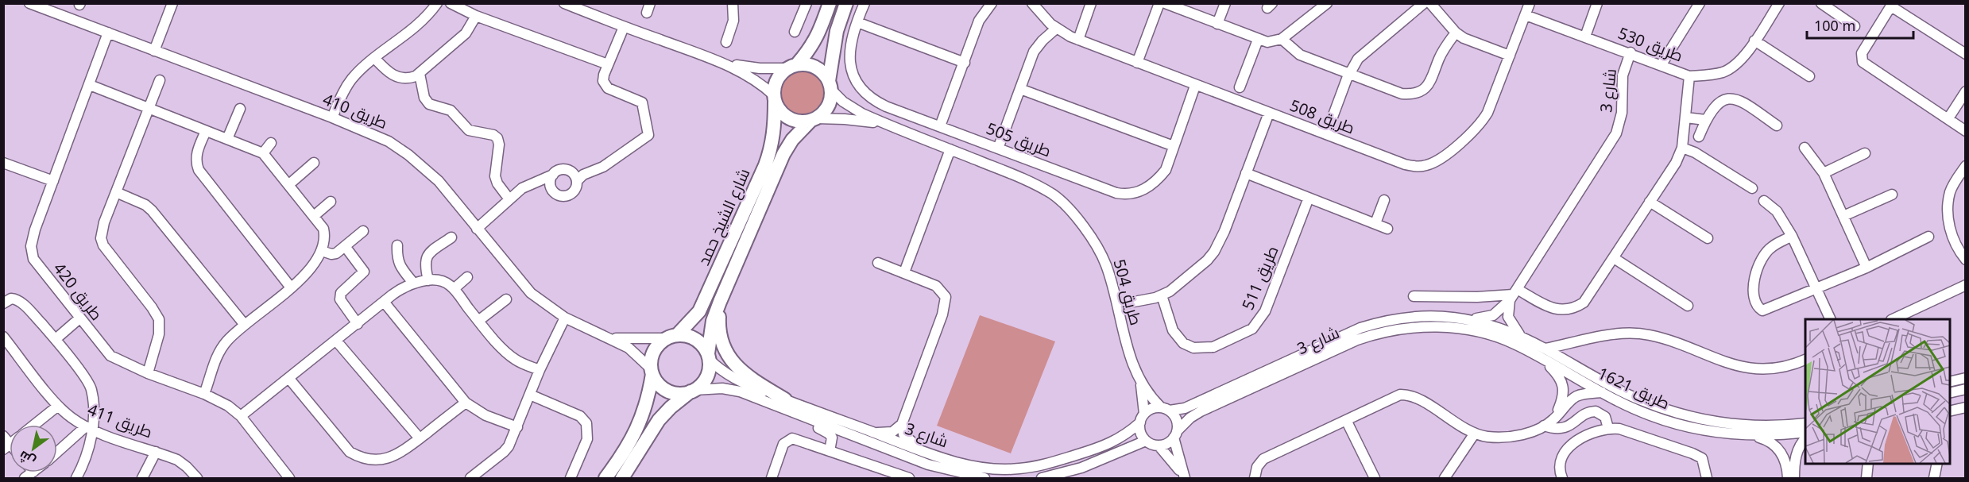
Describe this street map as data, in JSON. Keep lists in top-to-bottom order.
{
  "streets": {
    "main road": ["شارع الشيخ حمد"],
    "street": [
      "طريق 530",
      "شارع 3",
      "طريق 410",
      "طريق 508",
      "طريق 505",
      "طريق 511",
      "طريق 420",
      "طريق 504",
      "طريق 1621",
      "طريق 411"
    ]
  },
  "crossings": [
    ["طريق 530", "شارع 3"],
    ["طريق 530", "طريق 508"],
    ["شارع 3", "طريق 410"],
    ["شارع 3", "شارع الشيخ حمد"],
    ["شارع 3", "طريق 504"],
    ["شارع 3", "طريق 1621"],
    ["طريق 410", "شارع الشيخ حمد"],
    ["طريق 410", "طريق 420"],
    ["طريق 508", "طريق 505"],
    ["شارع الشيخ حمد", "طريق 504"]
  ],
  "scale_bar": "100 m",
  "north": "bottom left"
}
